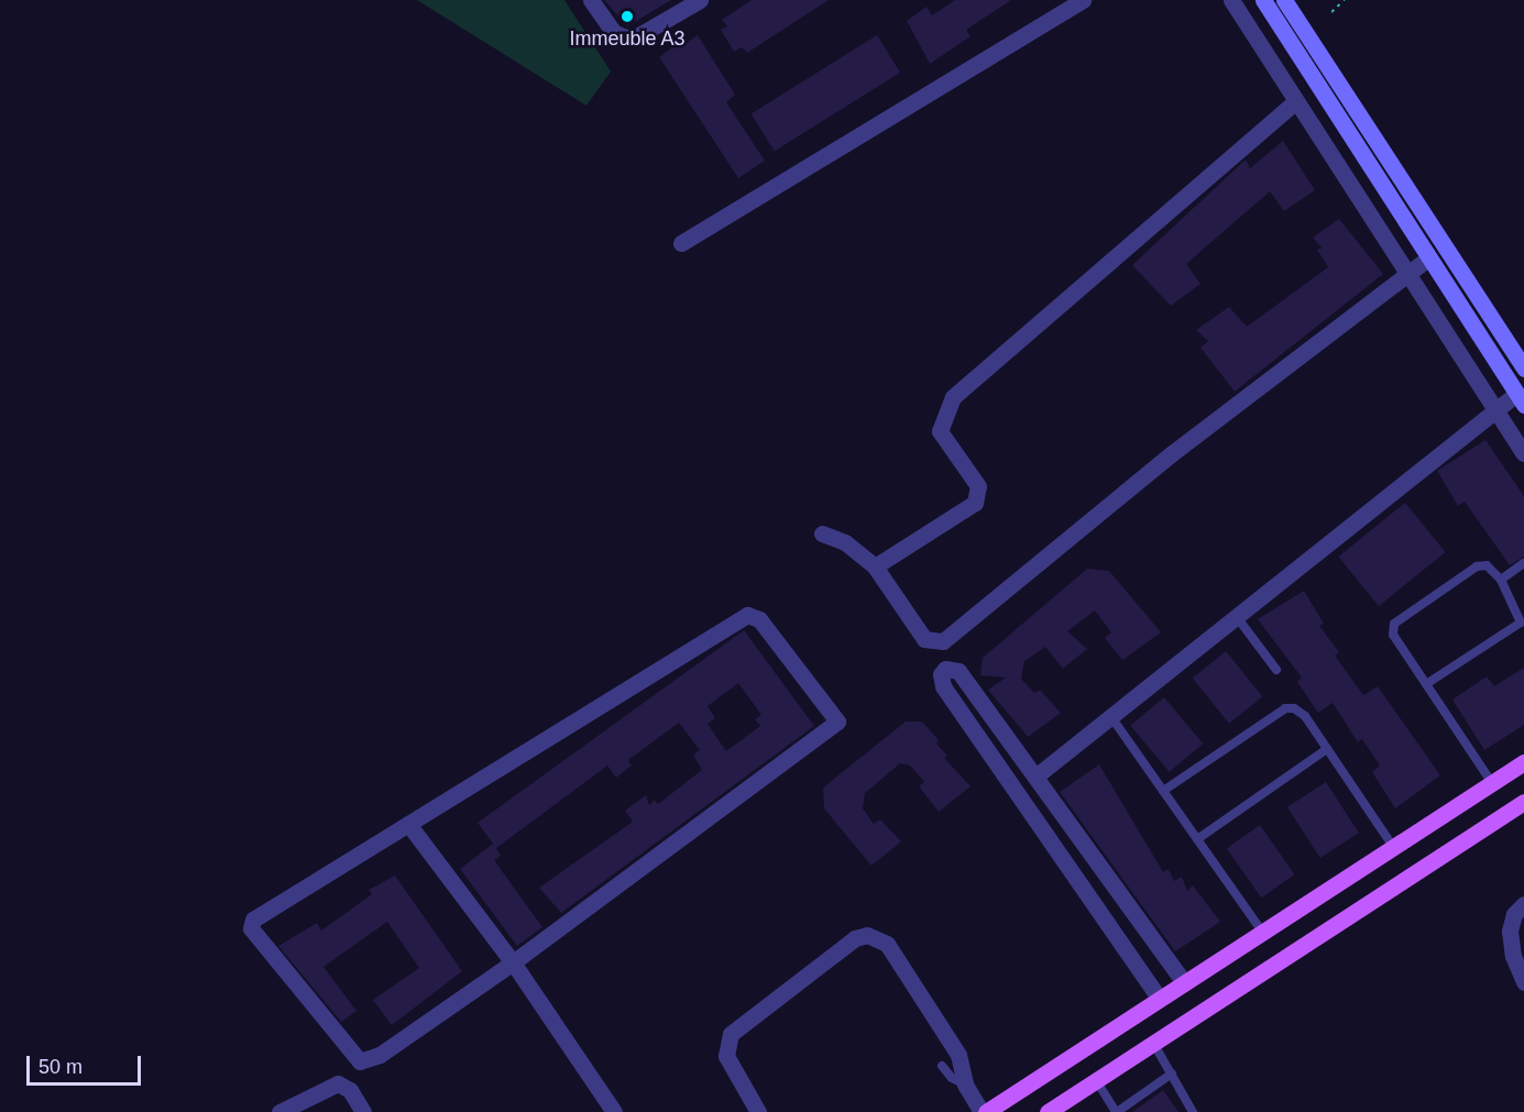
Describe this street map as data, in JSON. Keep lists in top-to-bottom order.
{
  "places": ["Immeuble A3"],
  "scale_bar": "50 m"
}
